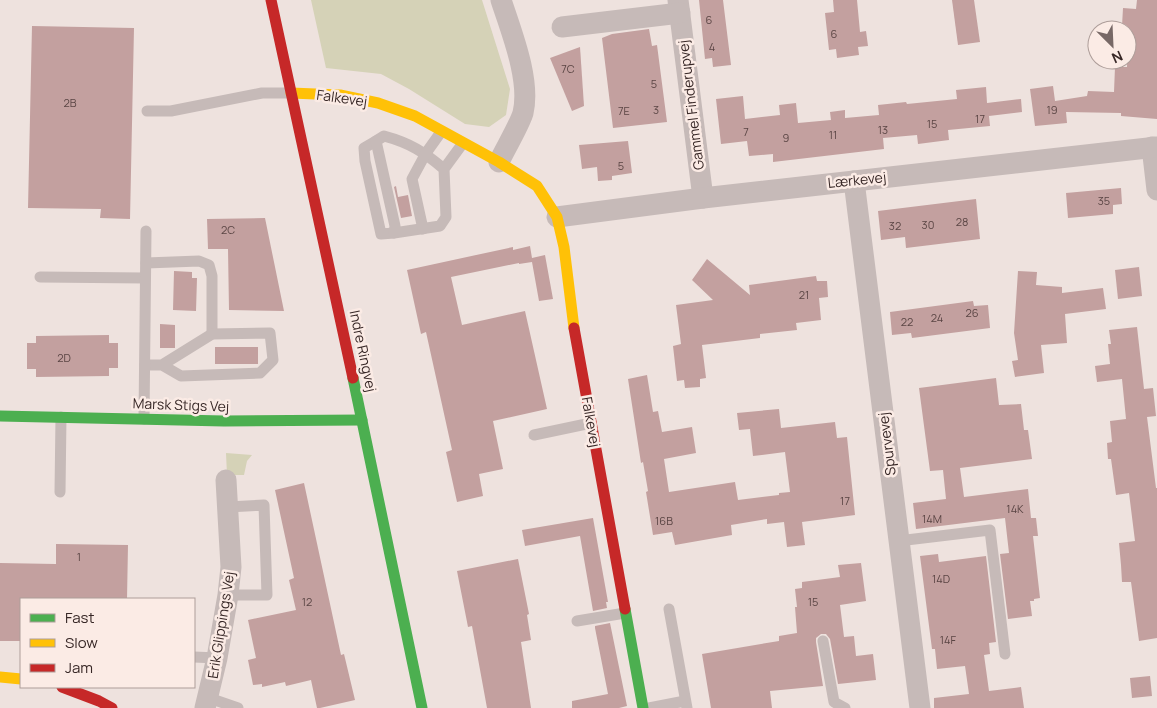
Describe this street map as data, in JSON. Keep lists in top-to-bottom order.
{
  "streets": {
    "street": [
      "Falkevej",
      "Gammel Finderupvej",
      "Lærkevej",
      "Indre Ringvej",
      "Marsk Stigs Vej",
      "Spurvevej",
      "Erik Glippings Vej"
    ]
  },
  "crossings": [
    ["Falkevej", "Lærkevej"],
    ["Falkevej", "Indre Ringvej"],
    ["Gammel Finderupvej", "Lærkevej"],
    ["Lærkevej", "Spurvevej"],
    ["Indre Ringvej", "Marsk Stigs Vej"]
  ],
  "house_numbers": [
    "6",
    "6",
    "4",
    "7C",
    "5",
    "2B",
    "3",
    "19",
    "7E",
    "17",
    "15",
    "13",
    "7",
    "11",
    "9",
    "5",
    "35",
    "28",
    "30",
    "32",
    "2C",
    "21",
    "26",
    "24",
    "22",
    "2D",
    "17",
    "14K",
    "14M",
    "16B",
    "1",
    "14D",
    "12",
    "15",
    "14F"
  ],
  "legend": ["Fast", "Slow", "Jam"],
  "north": "bottom right"
}
